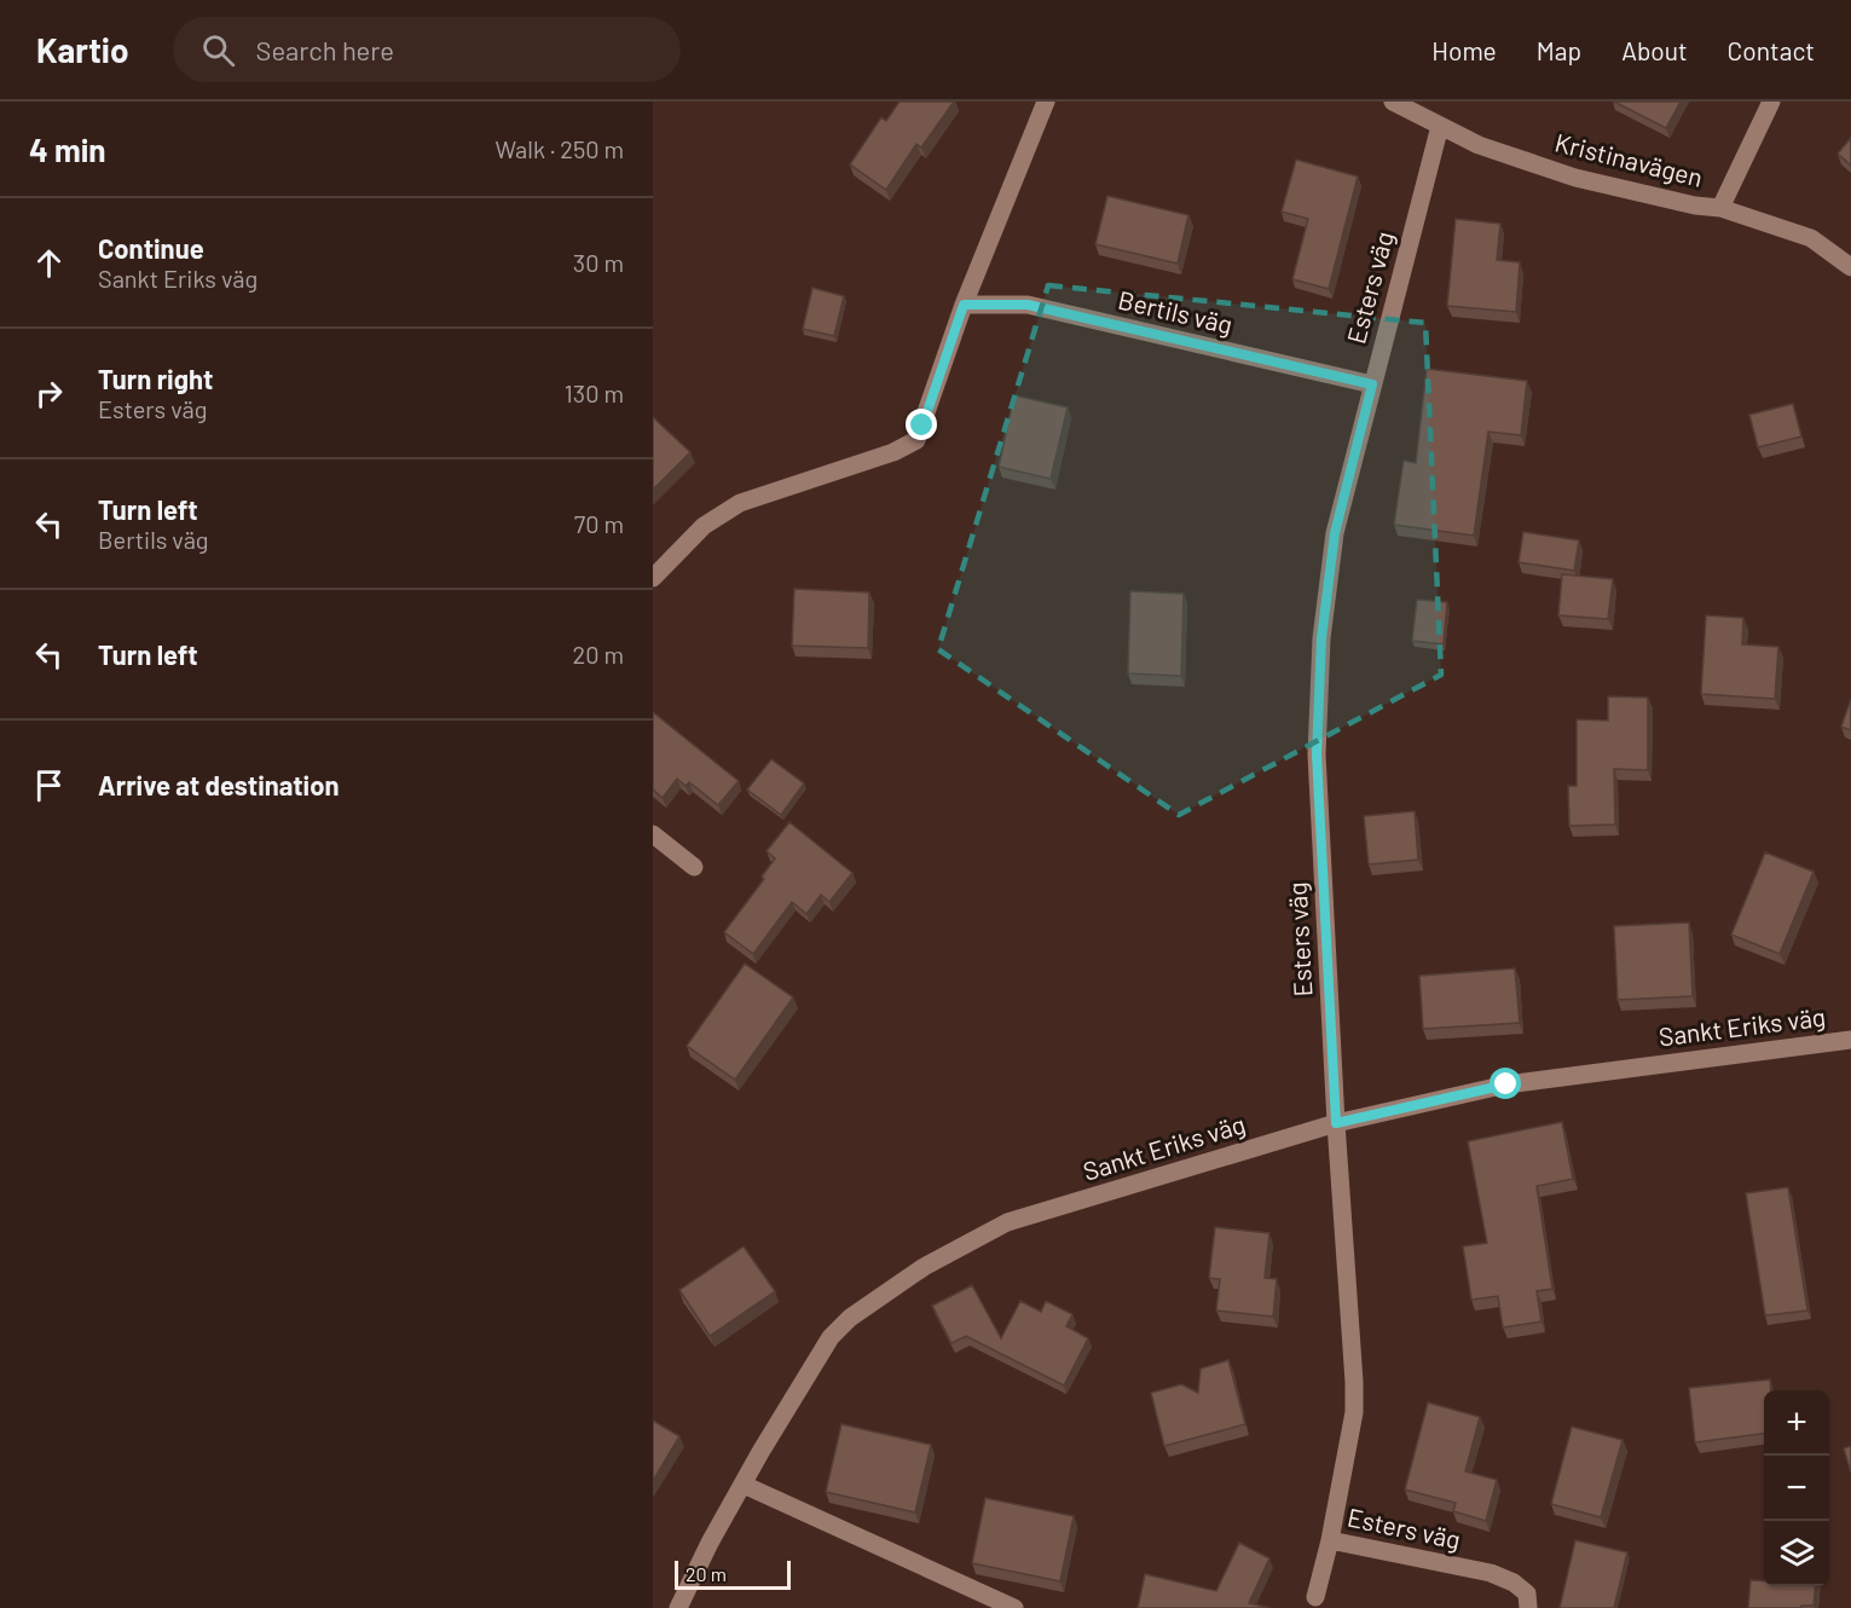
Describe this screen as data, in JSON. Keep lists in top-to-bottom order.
{
  "streets": {
    "street": [
      "Kristinavägen",
      "Esters väg",
      "Bertils väg",
      "Sankt Eriks väg"
    ]
  },
  "crossings": [
    ["Kristinavägen", "Esters väg"],
    ["Esters väg", "Bertils väg"],
    ["Esters väg", "Sankt Eriks väg"]
  ],
  "scale_bar": "20 m",
  "page": {
    "header": "Kartio",
    "search": "Search here",
    "nav": [
      "Home",
      "Map",
      "About",
      "Contact"
    ],
    "heading": ["4 min", "Walk · 250 m"],
    "list": [
      ["Continue", "Sankt Eriks väg", "30 m"],
      ["Turn right", "Esters väg", "130 m"],
      ["Turn left", "Bertils väg", "70 m"],
      ["Turn left", "20 m"],
      "Arrive at destination"
    ],
    "map_buttons": ["+", "−"],
    "scale": "20 m"
  }
}
